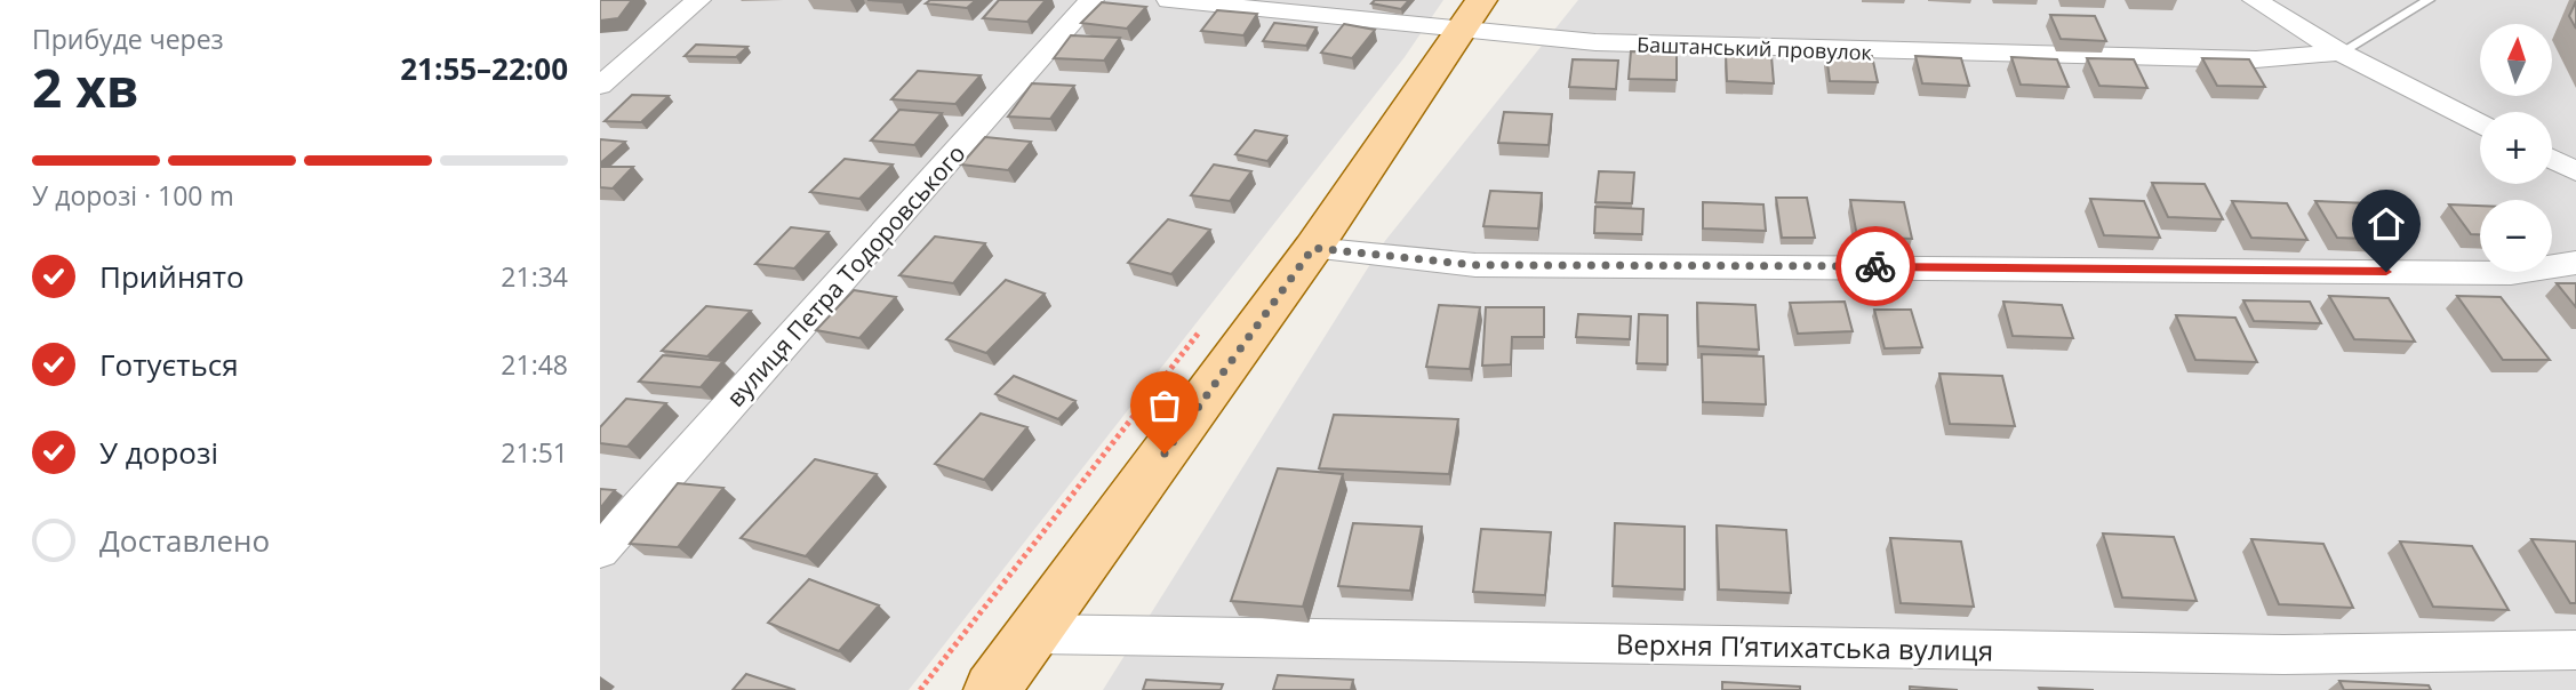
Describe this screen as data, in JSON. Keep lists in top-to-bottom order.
{
  "streets": {
    "street": ["Баштанський провулок", "вулиця Петра Тодоровського", "Верхня Пʼятихатська вулиця"]
  },
  "north": "top",
  "page": {
    "heading": ["2 хв", "Прибуде через", "21:55–22:00"],
    "map_buttons": ["+", "−"],
    "bar": "У дорозі · 100 m",
    "list": [
      ["Прийнято", "21:34"],
      ["Готується", "21:48"],
      ["У дорозі", "21:51"],
      "Доставлено"
    ]
  }
}
